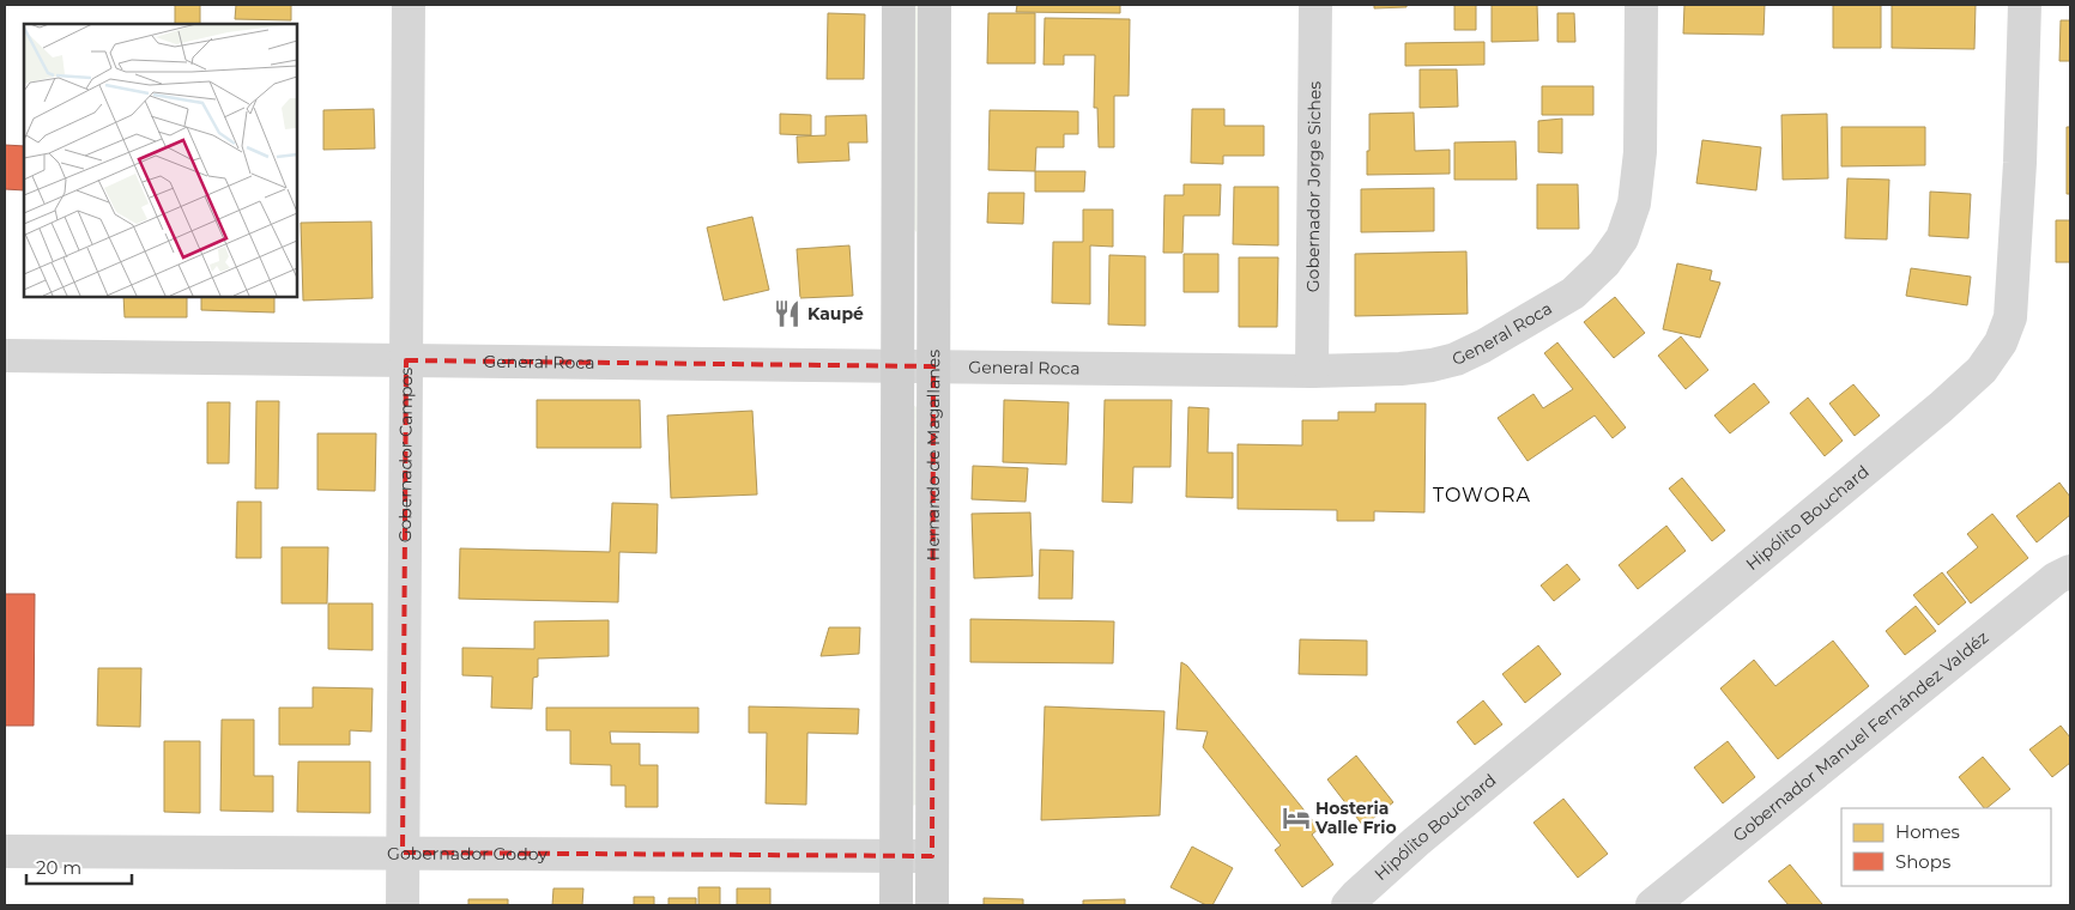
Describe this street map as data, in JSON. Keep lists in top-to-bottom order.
{
  "streets": {
    "main road": ["Hernando de Magallanes"],
    "street": [
      "Gobernador Jorge Siches",
      "General Roca",
      "Gobernador Campos",
      "Hipólito Bouchard",
      "Gobernador Manuel Fernández Valdéz",
      "Gobernador Godoy"
    ]
  },
  "crossings": [
    ["Gobernador Jorge Siches", "General Roca"],
    ["General Roca", "Gobernador Campos"],
    ["General Roca", "Hernando de Magallanes"],
    ["Gobernador Campos", "Gobernador Godoy"],
    ["Hernando de Magallanes", "Gobernador Godoy"]
  ],
  "districts": ["TOWORA"],
  "places": {
    "restaurant": ["Kaupé"],
    "hotel": ["Hosteria Valle Frio"]
  },
  "legend": ["Homes", "Shops"],
  "scale_bar": "20 m"
}
